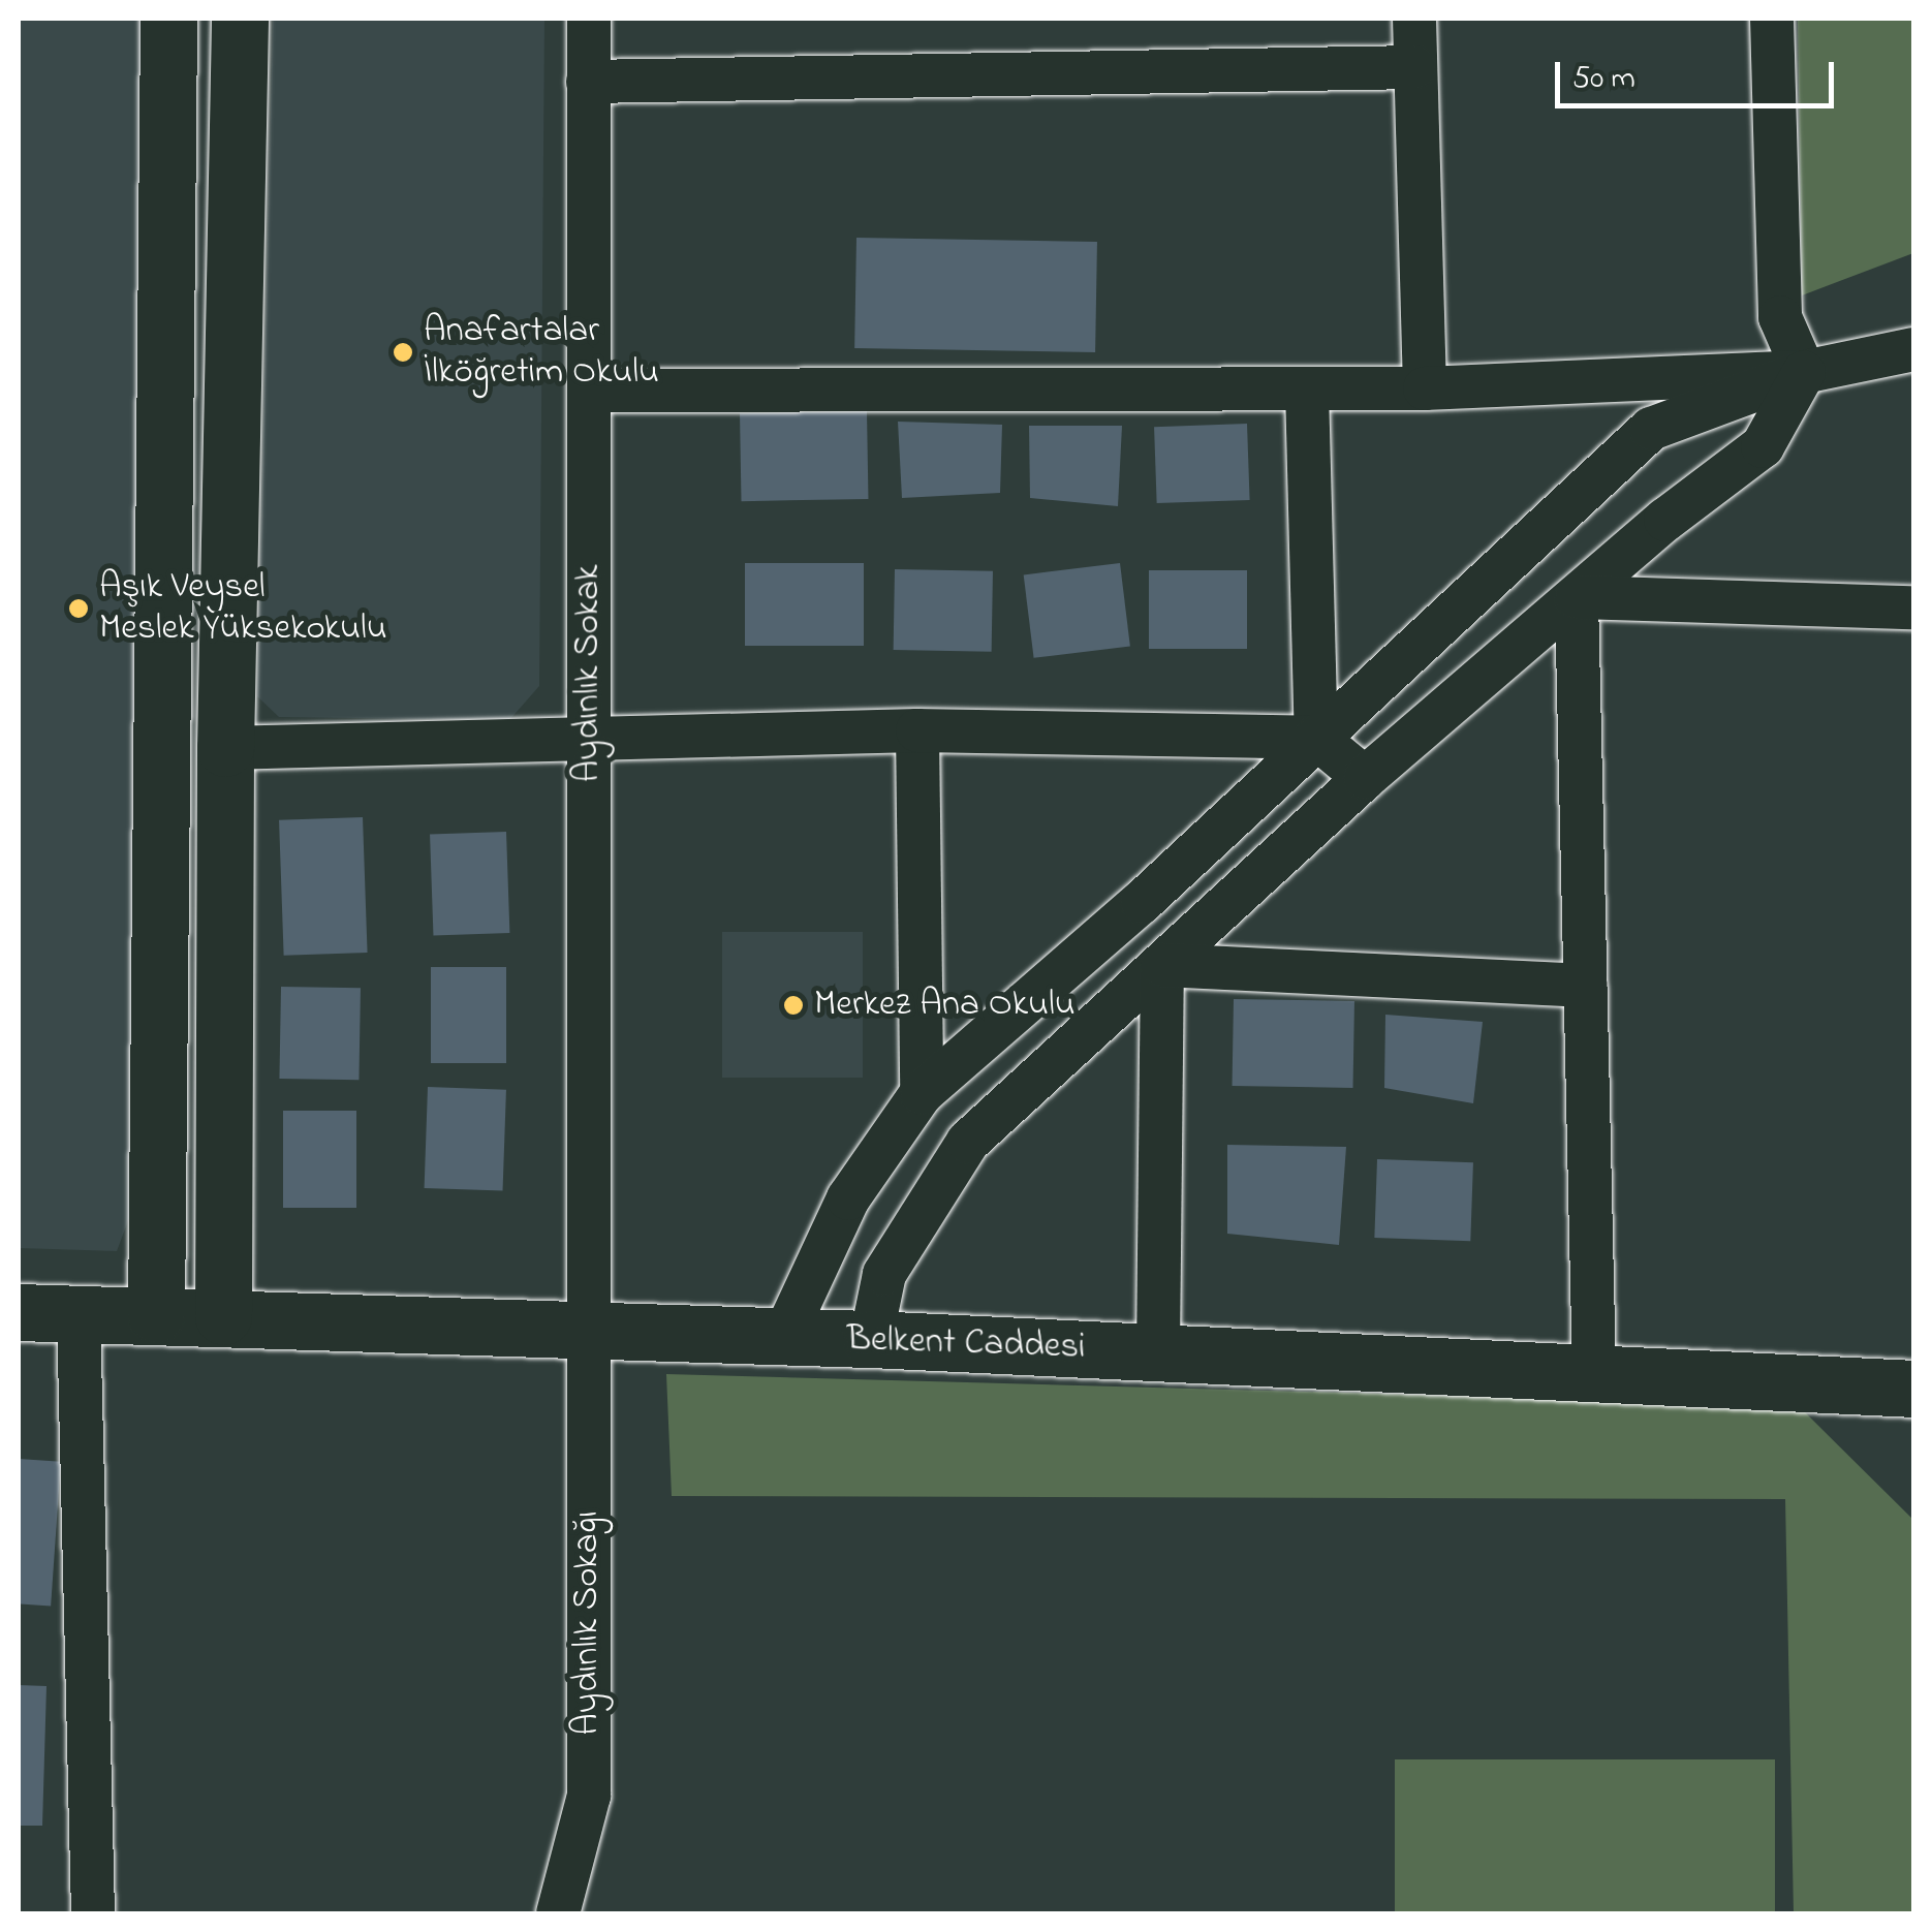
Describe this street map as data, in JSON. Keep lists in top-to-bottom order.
{
  "streets": {
    "street": ["Aydınlık Sokak", "Belkent Caddesi", "Aydınlık Sokağı"]
  },
  "crossings": [
    ["Aydınlık Sokak", "Belkent Caddesi"],
    ["Aydınlık Sokak", "Aydınlık Sokağı"],
    ["Belkent Caddesi", "Aydınlık Sokağı"]
  ],
  "places": ["Anafartalar İlköğretim Okulu", "Aşık Veysel Meslek Yüksekokulu", "Merkez Ana Okulu"],
  "scale_bar": "50 m"
}
